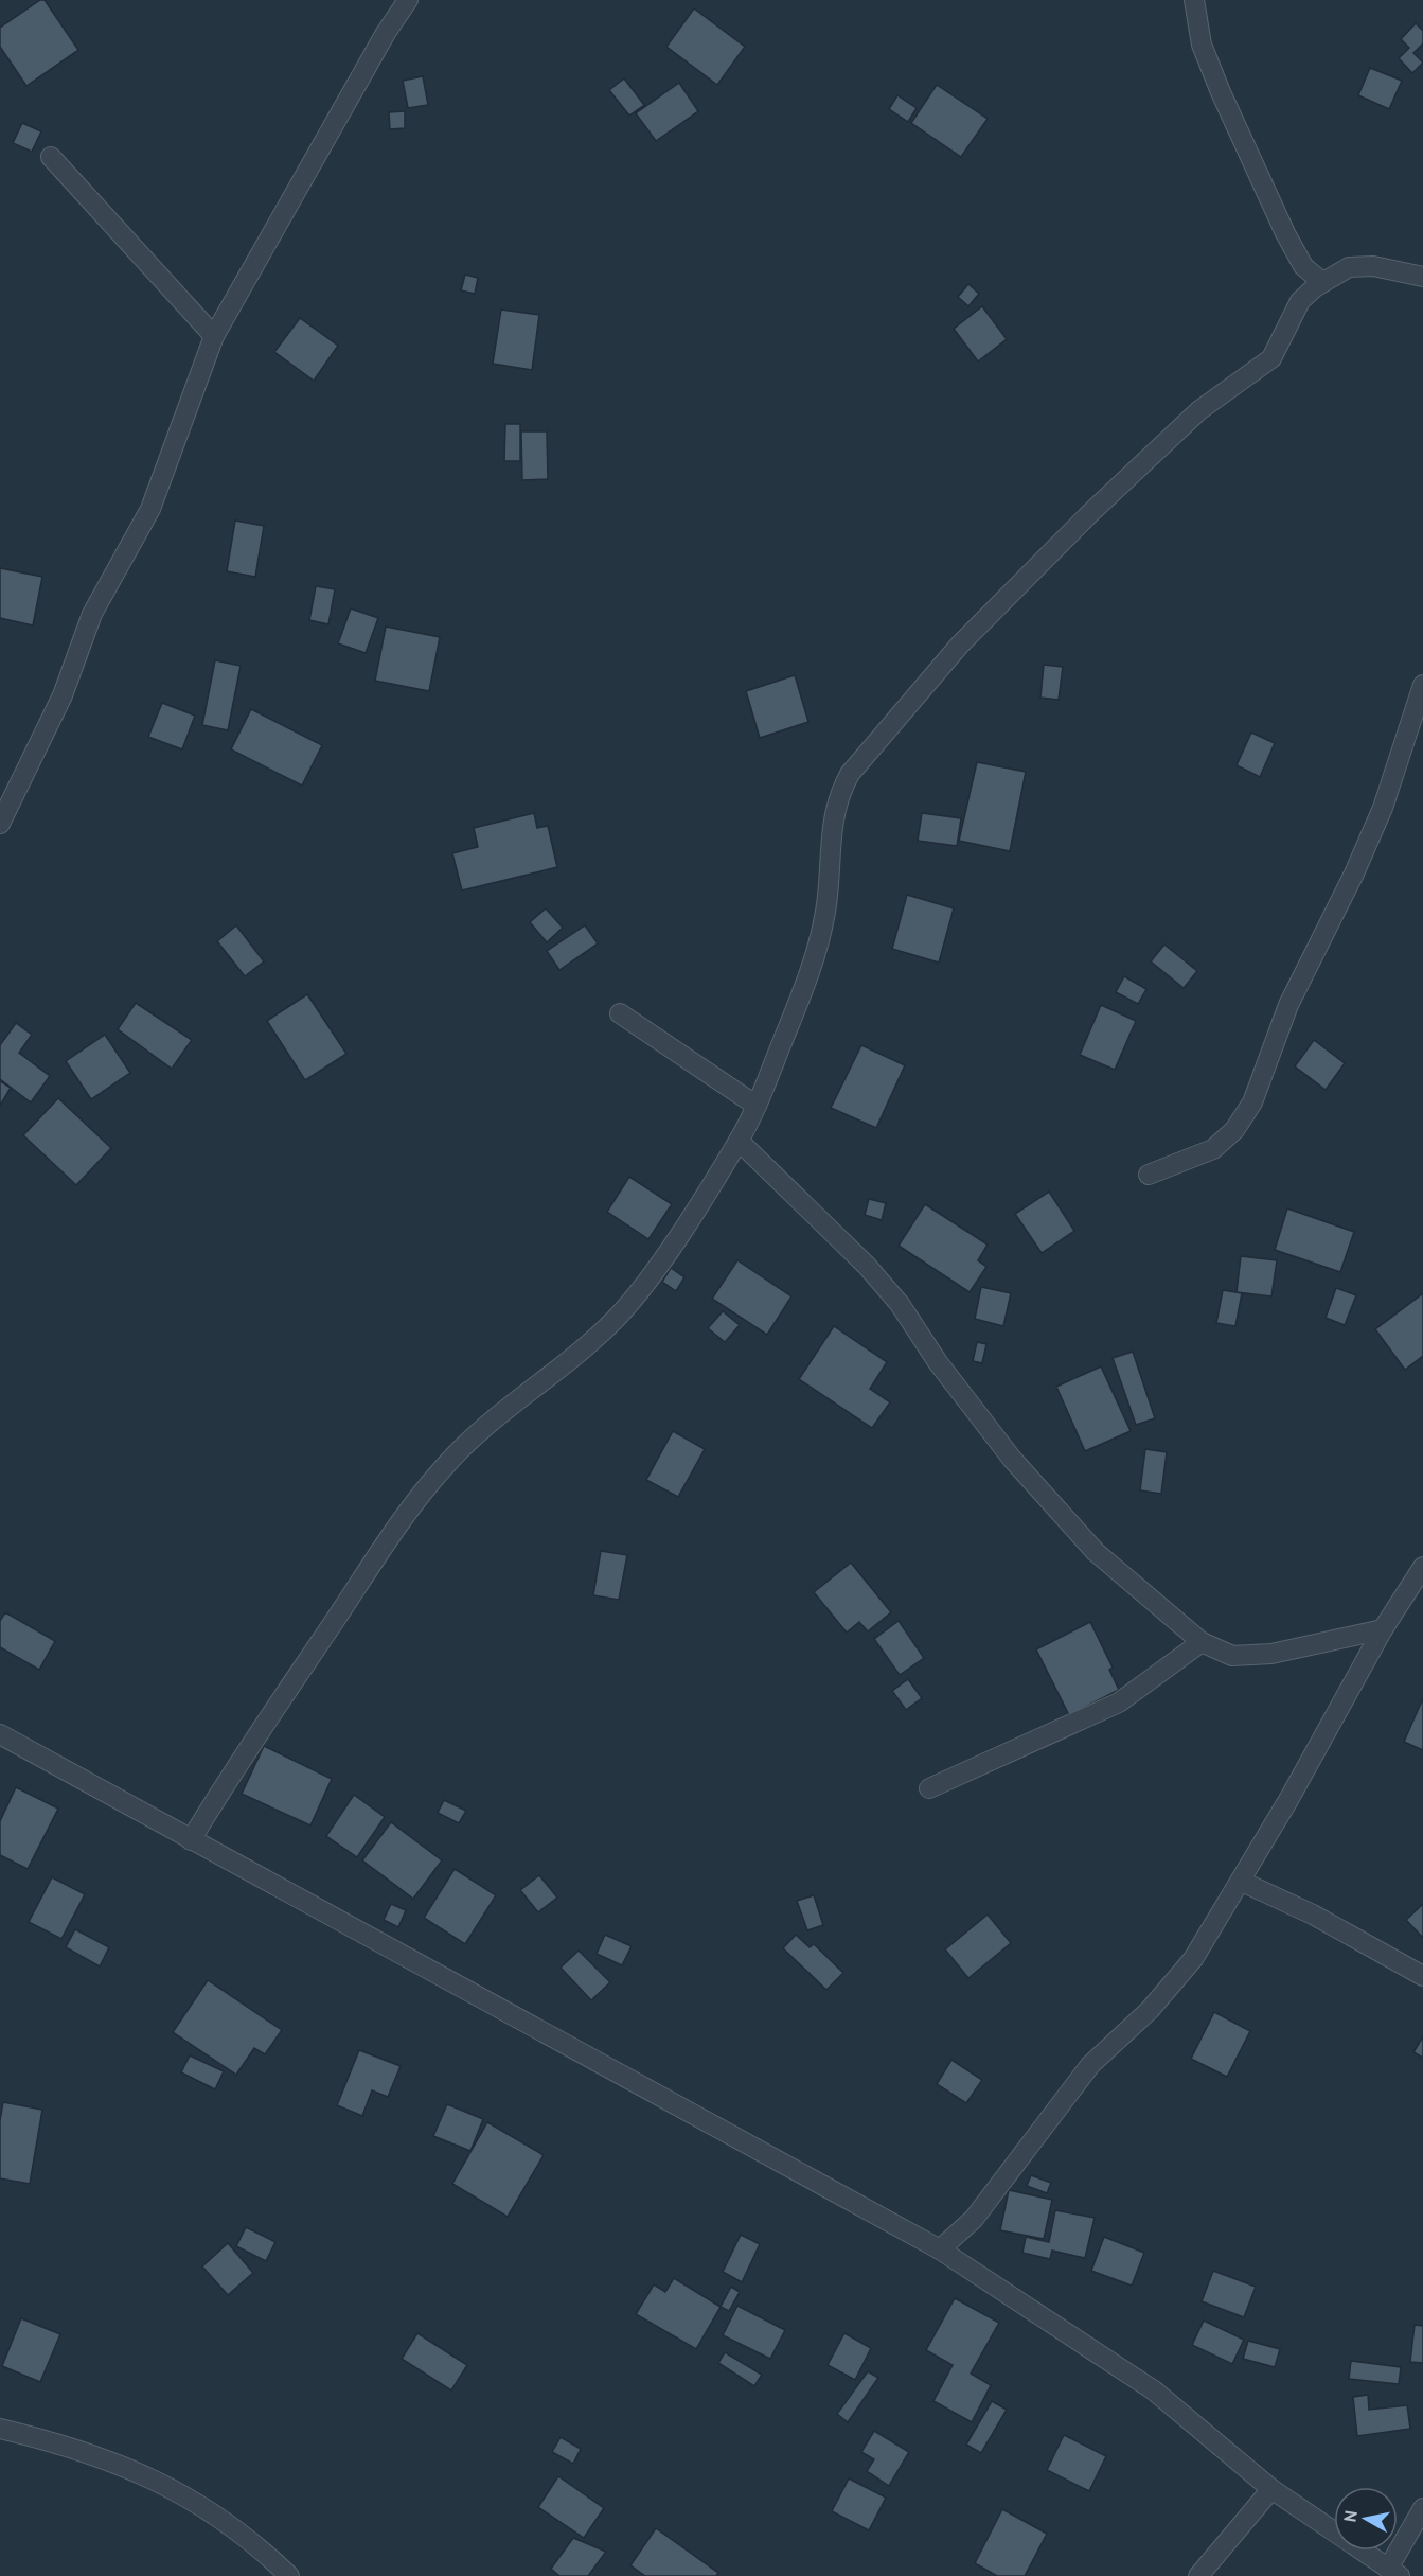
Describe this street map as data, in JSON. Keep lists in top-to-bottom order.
{
  "north": "left"
}
